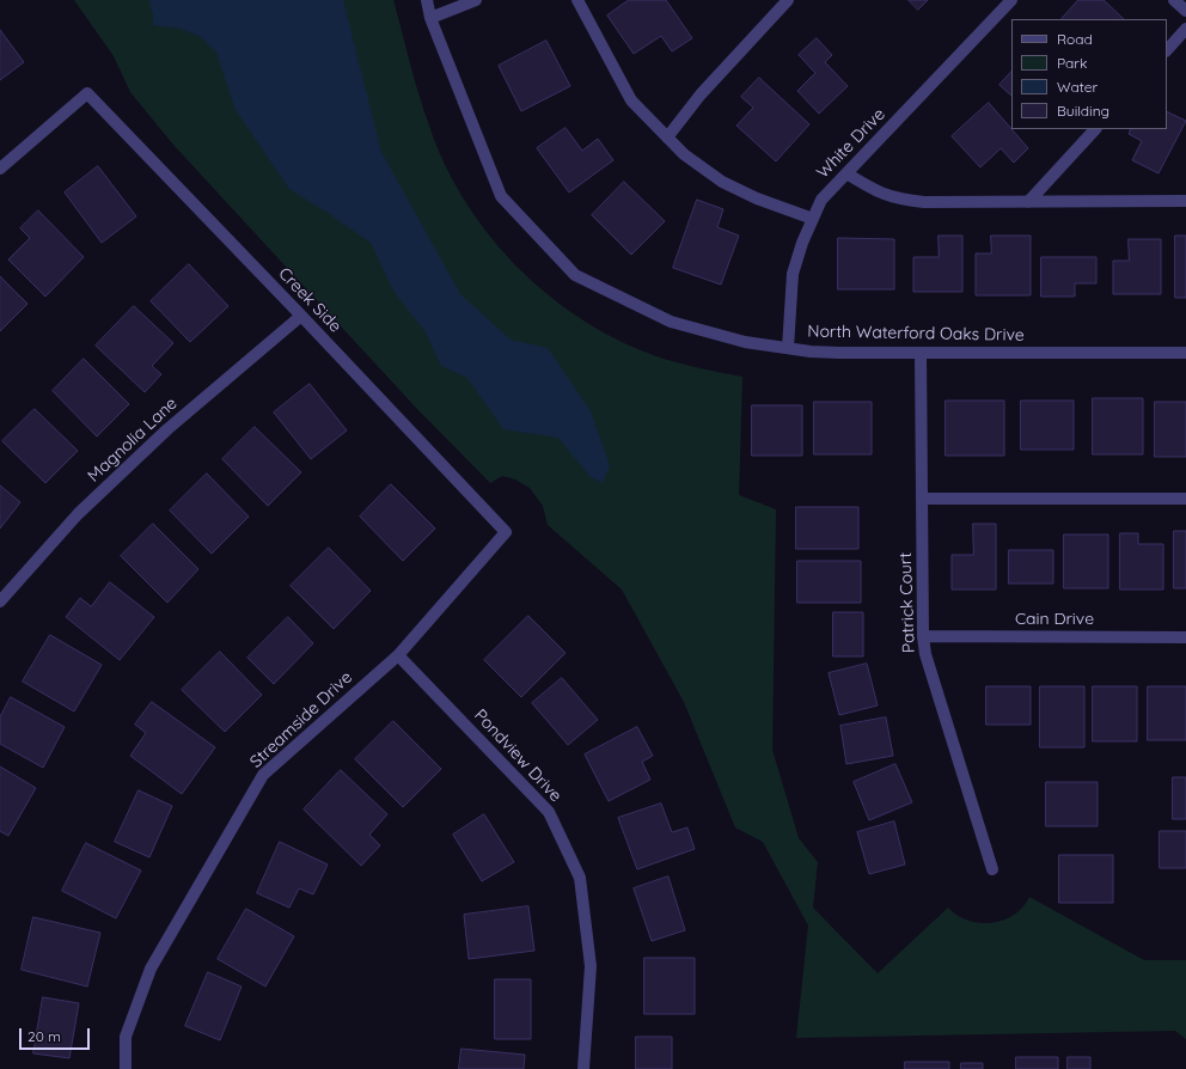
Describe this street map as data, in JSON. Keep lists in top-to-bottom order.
{
  "streets": {
    "street": [
      "White Drive",
      "Creek Side",
      "North Waterford Oaks Drive",
      "Magnolia Lane",
      "Patrick Court",
      "Cain Drive",
      "Streamside Drive",
      "Pondview Drive"
    ]
  },
  "crossings": [
    ["White Drive", "North Waterford Oaks Drive"],
    ["Creek Side", "Magnolia Lane"],
    ["Creek Side", "Streamside Drive"],
    ["North Waterford Oaks Drive", "Patrick Court"],
    ["Patrick Court", "Cain Drive"],
    ["Streamside Drive", "Pondview Drive"]
  ],
  "legend": [
    "Road",
    "Park",
    "Water",
    "Building"
  ],
  "scale_bar": "20 m"
}
